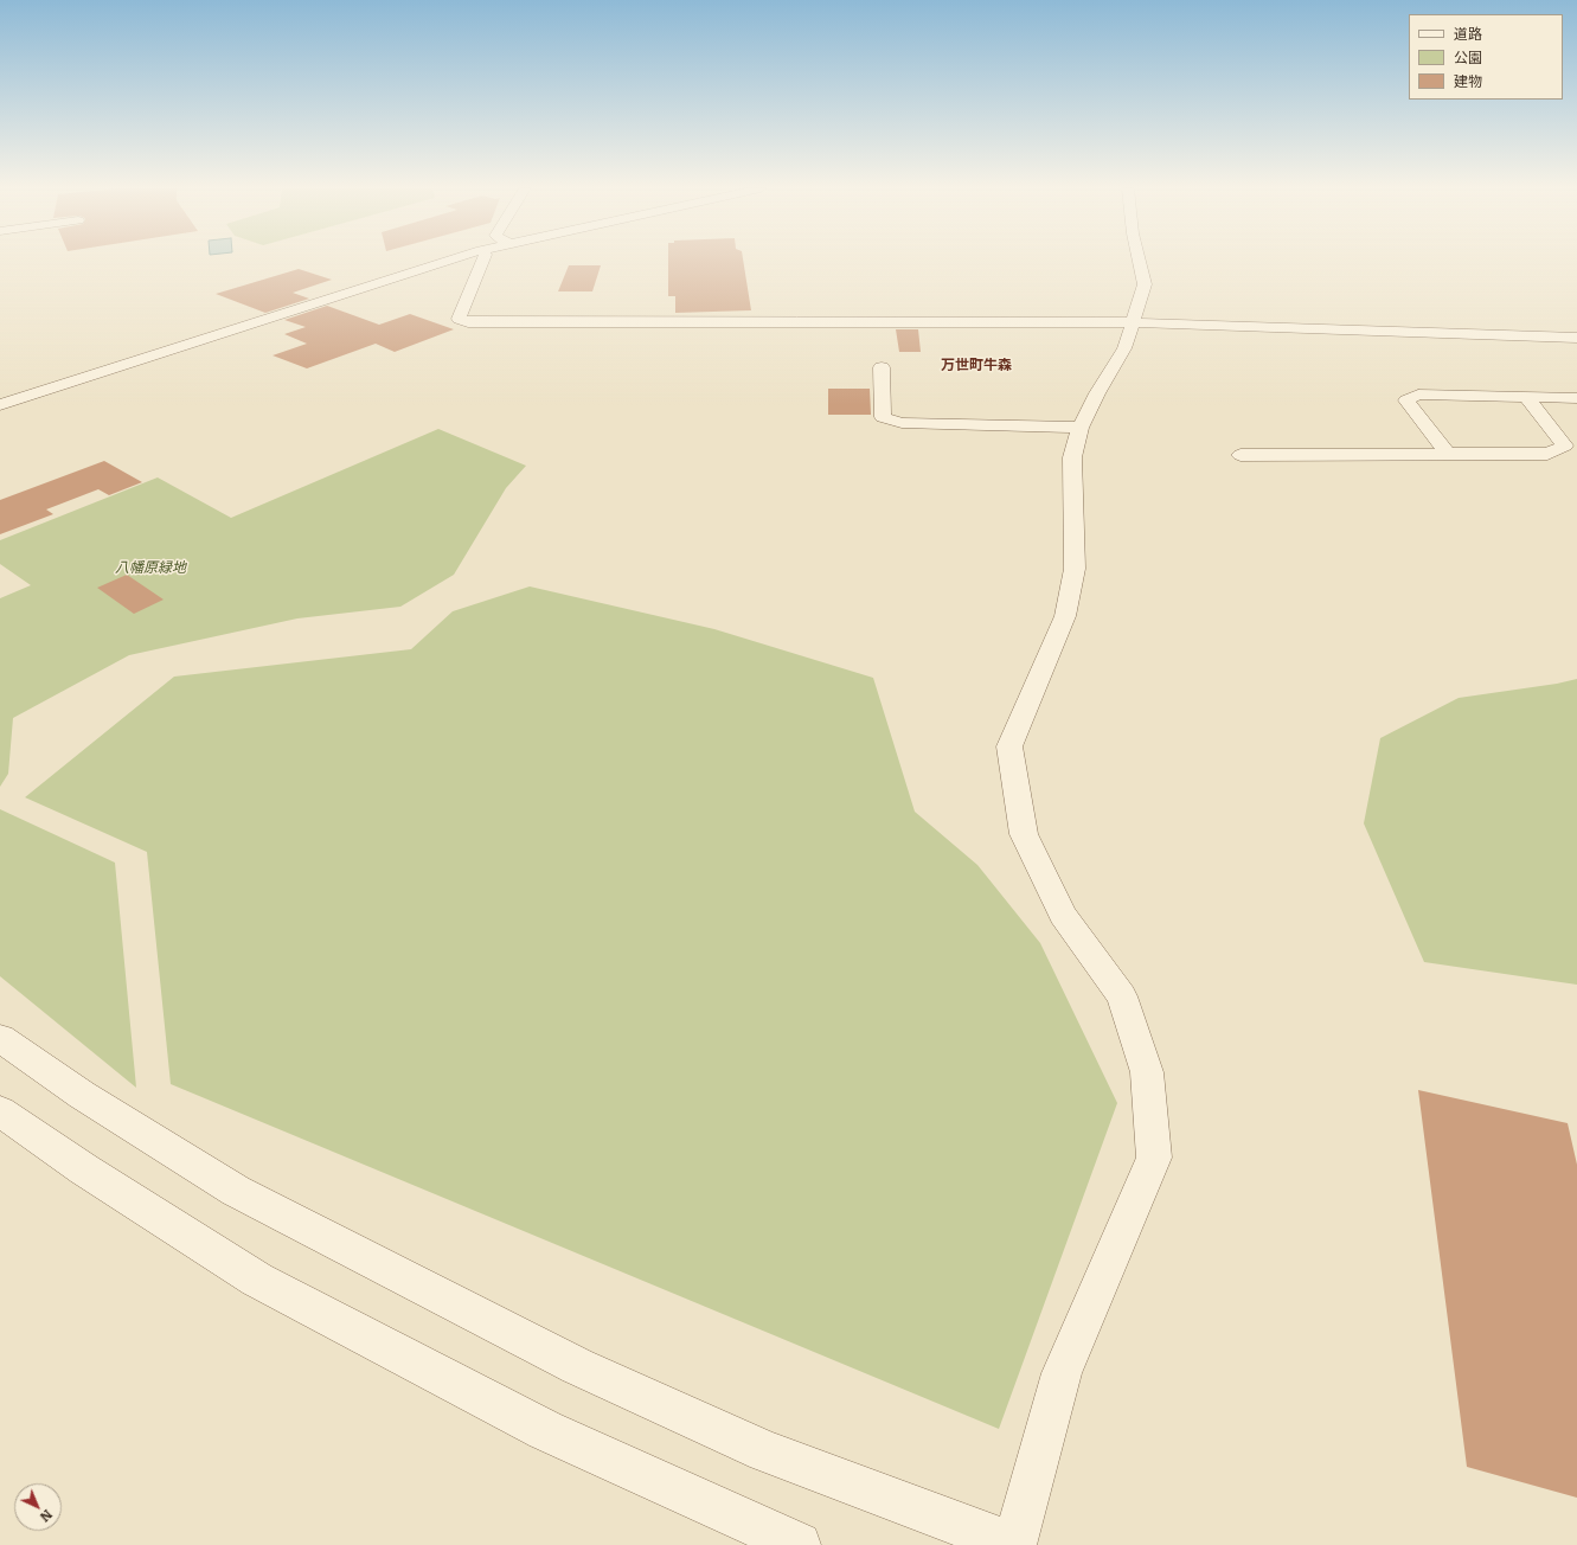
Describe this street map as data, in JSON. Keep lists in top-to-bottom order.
{
  "districts": ["万世町牛森"],
  "parks": ["八幡原緑地"],
  "legend": ["道路", "公園", "建物"],
  "north": "bottom right"
}
